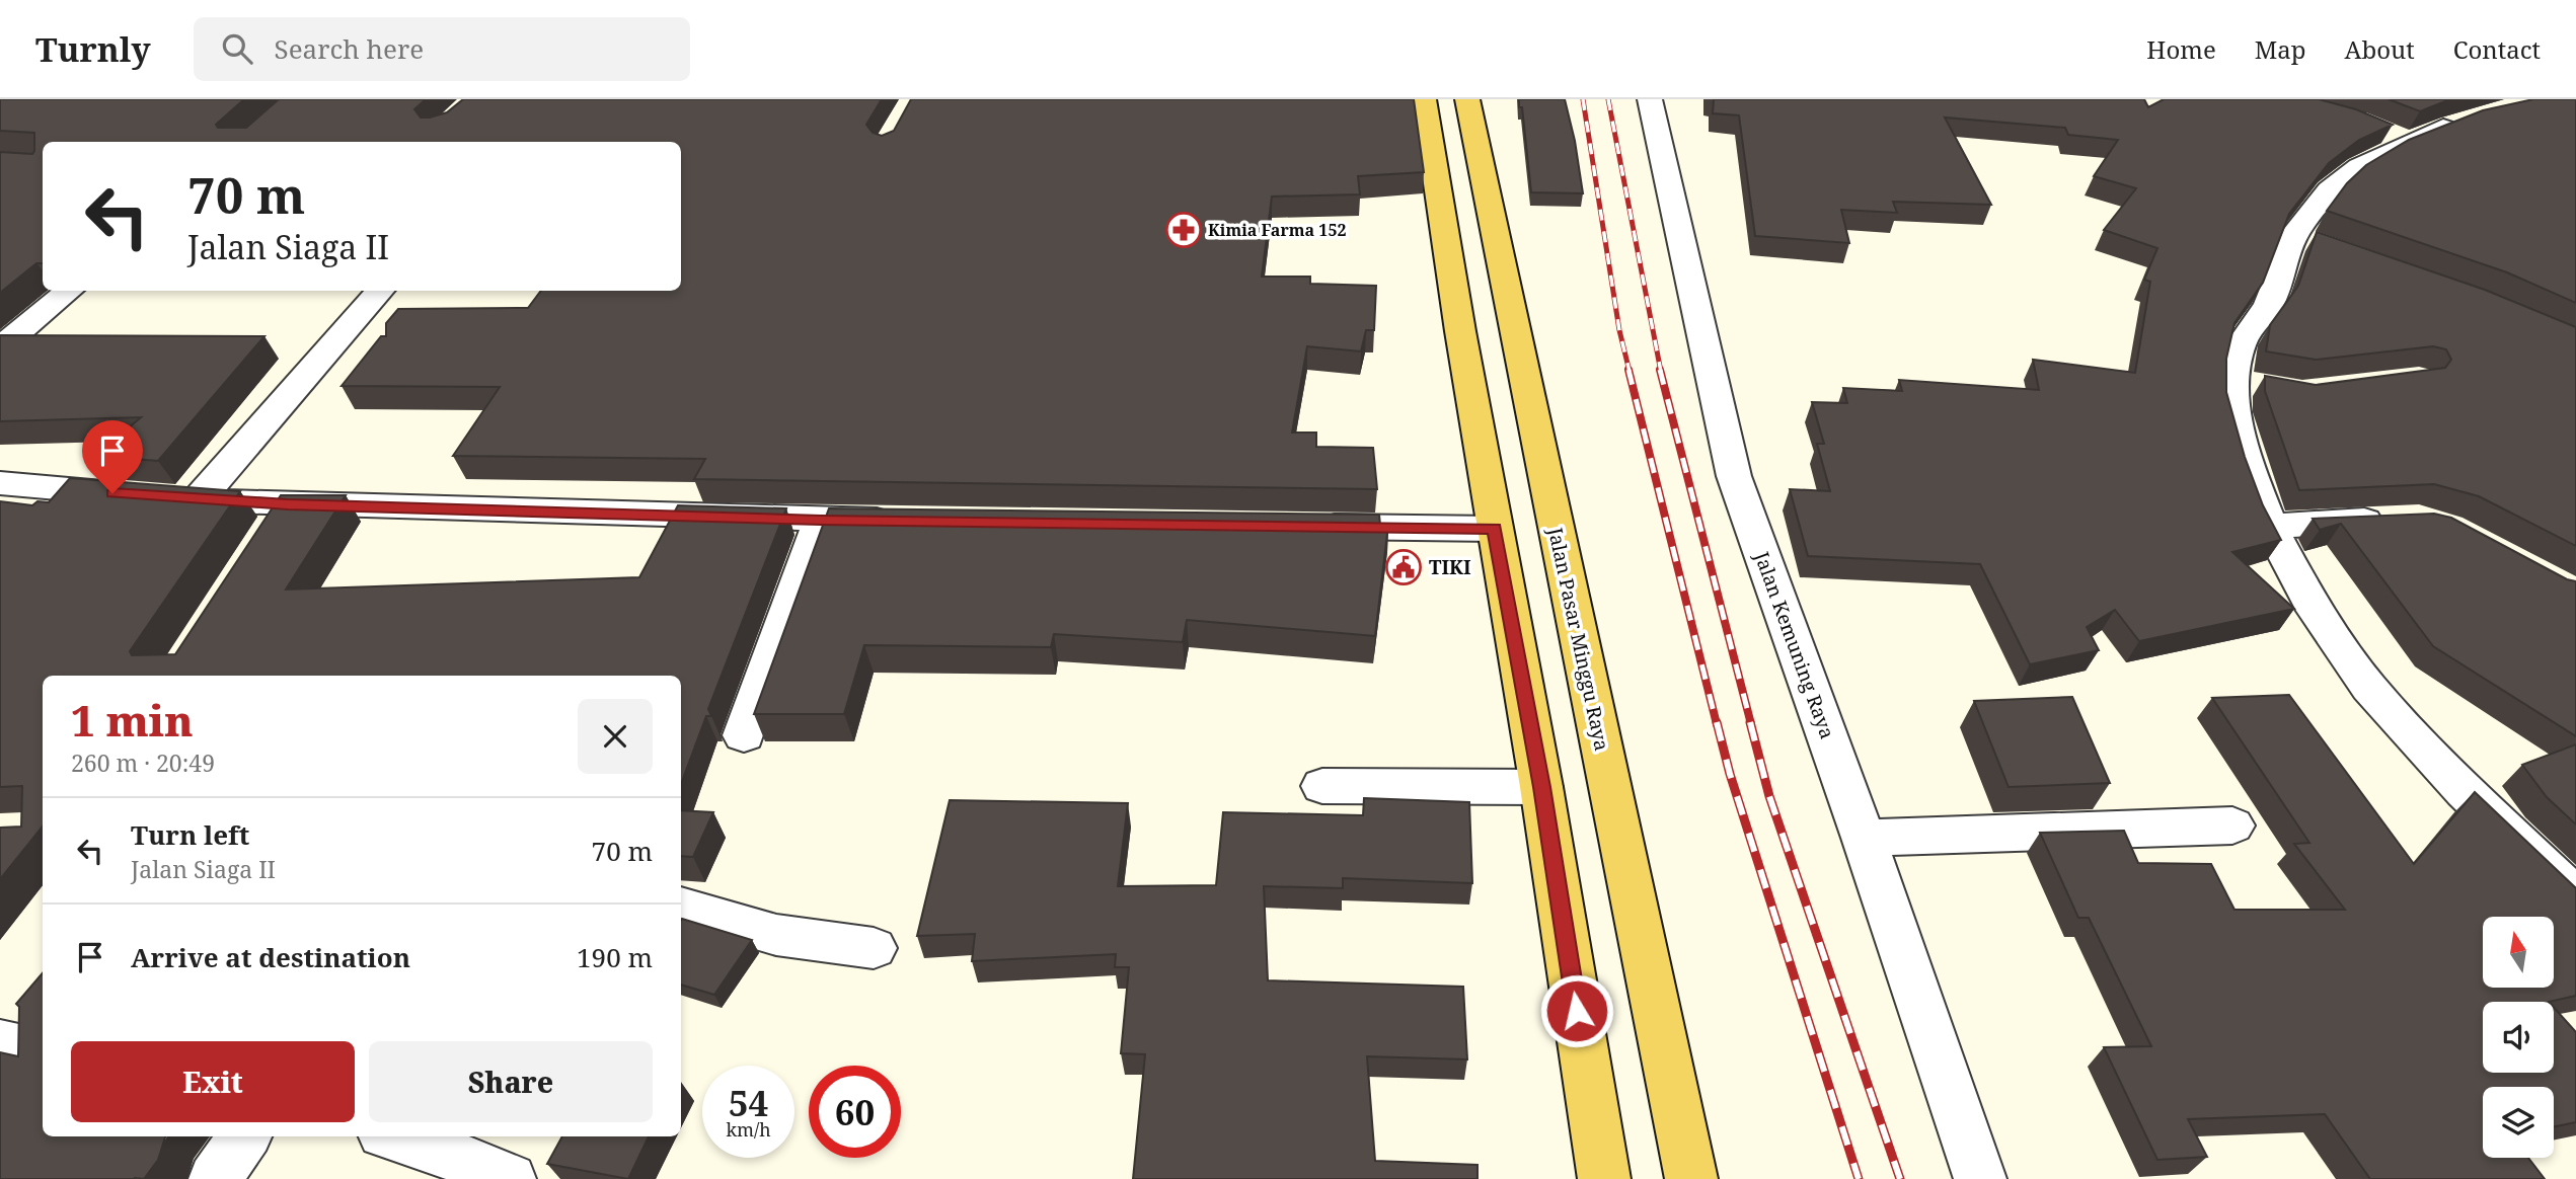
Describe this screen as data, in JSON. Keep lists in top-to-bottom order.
{
  "streets": {
    "main road": ["Jalan Pasar Minggu Raya"],
    "street": ["Jalan Kemuning Raya"]
  },
  "places": {
    "pharmacy": ["Kimia Farma 152"],
    "public building": ["TIKI"]
  },
  "north": "top",
  "page": {
    "header": "Turnly",
    "search": "Search here",
    "nav": [
      "Home",
      "Map",
      "About",
      "Contact"
    ],
    "turn": ["70 m", "Jalan Siaga II"],
    "heading": ["1 min", "260 m · 20:49"],
    "list": [
      {
        "name": "Turn left",
        "note": "Jalan Siaga II",
        "value": "70 m"
      },
      {
        "name": "Arrive at destination",
        "value": "190 m"
      }
    ],
    "buttons": ["Exit", "Share"],
    "speed": "54 km/h",
    "limit": "60"
  }
}
